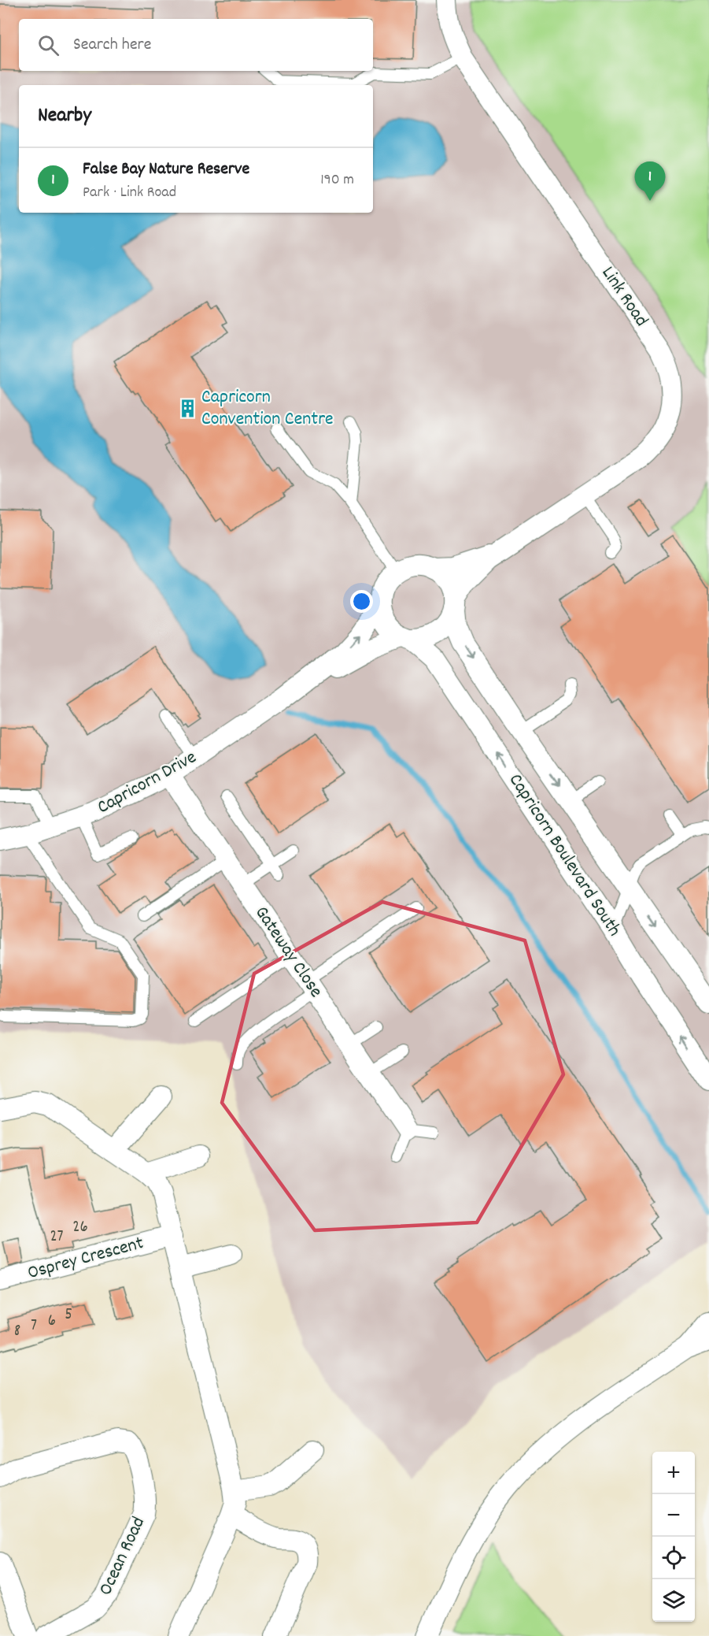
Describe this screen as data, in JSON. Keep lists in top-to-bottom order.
{
  "streets": {
    "street": [
      "Link Road",
      "Capricorn Drive",
      "Capricorn Boulevard South",
      "Gateway Close",
      "Osprey Crescent",
      "Ocean Road"
    ]
  },
  "crossings": [
    ["Link Road", "Capricorn Drive"],
    ["Link Road", "Capricorn Boulevard South"],
    ["Capricorn Drive", "Capricorn Boulevard South"],
    ["Capricorn Drive", "Gateway Close"]
  ],
  "places": {
    "building": ["Capricorn Convention Centre"]
  },
  "house_numbers": [
    "26",
    "27",
    "5",
    "6",
    "7",
    "8"
  ],
  "page": {
    "search": "Search here",
    "heading": "Nearby",
    "list": [
      {
        "mark": "1",
        "name": "False Bay Nature Reserve",
        "note": "Park · Link Road",
        "value": "190 m"
      }
    ],
    "pins": "1",
    "map_buttons": ["+", "−"]
  }
}
